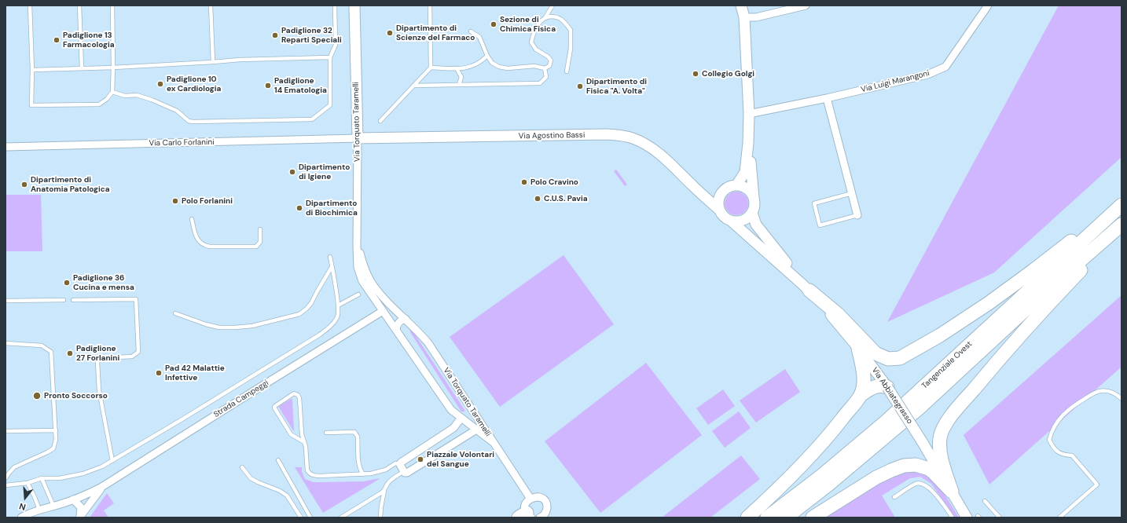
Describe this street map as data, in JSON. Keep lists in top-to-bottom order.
{
  "streets": {
    "highway": ["Tangenziale Ovest"],
    "main road": ["Via Torquato Taramelli", "Via Agostino Bassi", "Via Abbiategrasso"],
    "street": ["Via Luigi Marangoni", "Via Carlo Forlanini", "Strada Campeggi"]
  },
  "crossings": [
    ["Via Torquato Taramelli", "Via Agostino Bassi"],
    ["Via Torquato Taramelli", "Via Carlo Forlanini"],
    ["Via Torquato Taramelli", "Strada Campeggi"],
    ["Via Agostino Bassi", "Via Carlo Forlanini"],
    ["Via Agostino Bassi", "Via Abbiategrasso"]
  ],
  "places": [
    "Sezione di Chimica Fisica",
    "Dipartimento di Scienze del Farmaco",
    "Padiglione 32 Reparti Speciali",
    "Padiglione 13 Farmacologia",
    "Collegio Golgi",
    "Padiglione 10 ex Cardiologia",
    "Padiglione 14 Ematologia",
    "Dipartimento di Fisica \"A. Volta\"",
    "Dipartimento di Igiene",
    "Polo Cravino",
    "Dipartimento di Anatomia Patologica",
    "C.U.S. Pavia",
    "Polo Forlanini",
    "Dipartimento di Biochimica",
    "Padiglione 36 Cucina e mensa",
    "Padiglione 27 Forlanini",
    "Pad 42 Malattie Infettive",
    "Pronto Soccorso",
    "Piazzale Volontari del Sangue"
  ],
  "north": "bottom"
}
